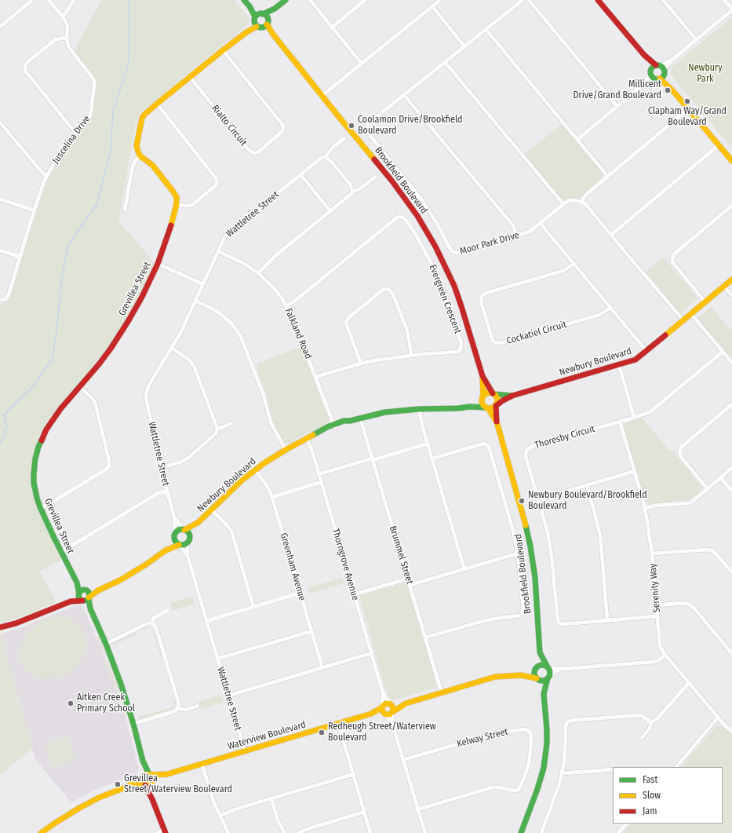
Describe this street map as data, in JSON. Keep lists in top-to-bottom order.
{
  "streets": {
    "street": [
      "Rialto Circuit",
      "Juscelina Drive",
      "Brookfield Boulevard",
      "Wattletree Street",
      "Moor Park Drive",
      "Grevillea Street",
      "Evergreen Crescent",
      "Cockatiel Circuit",
      "Falkland Road",
      "Newbury Boulevard",
      "Thoresby Circuit",
      "Brummel Street",
      "Thorngrove Avenue",
      "Greenham Avenue",
      "Serenity Way",
      "Waterview Boulevard",
      "Kelway Street"
    ]
  },
  "crossings": [
    ["Brookfield Boulevard", "Newbury Boulevard"],
    ["Wattletree Street", "Falkland Road"],
    ["Wattletree Street", "Newbury Boulevard"],
    ["Wattletree Street", "Waterview Boulevard"],
    ["Evergreen Crescent", "Falkland Road"],
    ["Falkland Road", "Newbury Boulevard"],
    ["Newbury Boulevard", "Brummel Street"],
    ["Newbury Boulevard", "Thorngrove Avenue"],
    ["Newbury Boulevard", "Greenham Avenue"],
    ["Thoresby Circuit", "Serenity Way"],
    ["Thorngrove Avenue", "Waterview Boulevard"]
  ],
  "parks": ["Newbury Park"],
  "places": [
    "Millicent Drive/Grand Boulevard",
    "Clapham Way/Grand Boulevard",
    "Coolamon Drive/Brookfield Boulevard",
    "Newbury Boulevard/Brookfield Boulevard",
    "Aitken Creek Primary School",
    "Redheugh Street/Waterview Boulevard",
    "Grevillea Street/Waterview Boulevard"
  ],
  "legend": ["Fast", "Slow", "Jam"]
}
